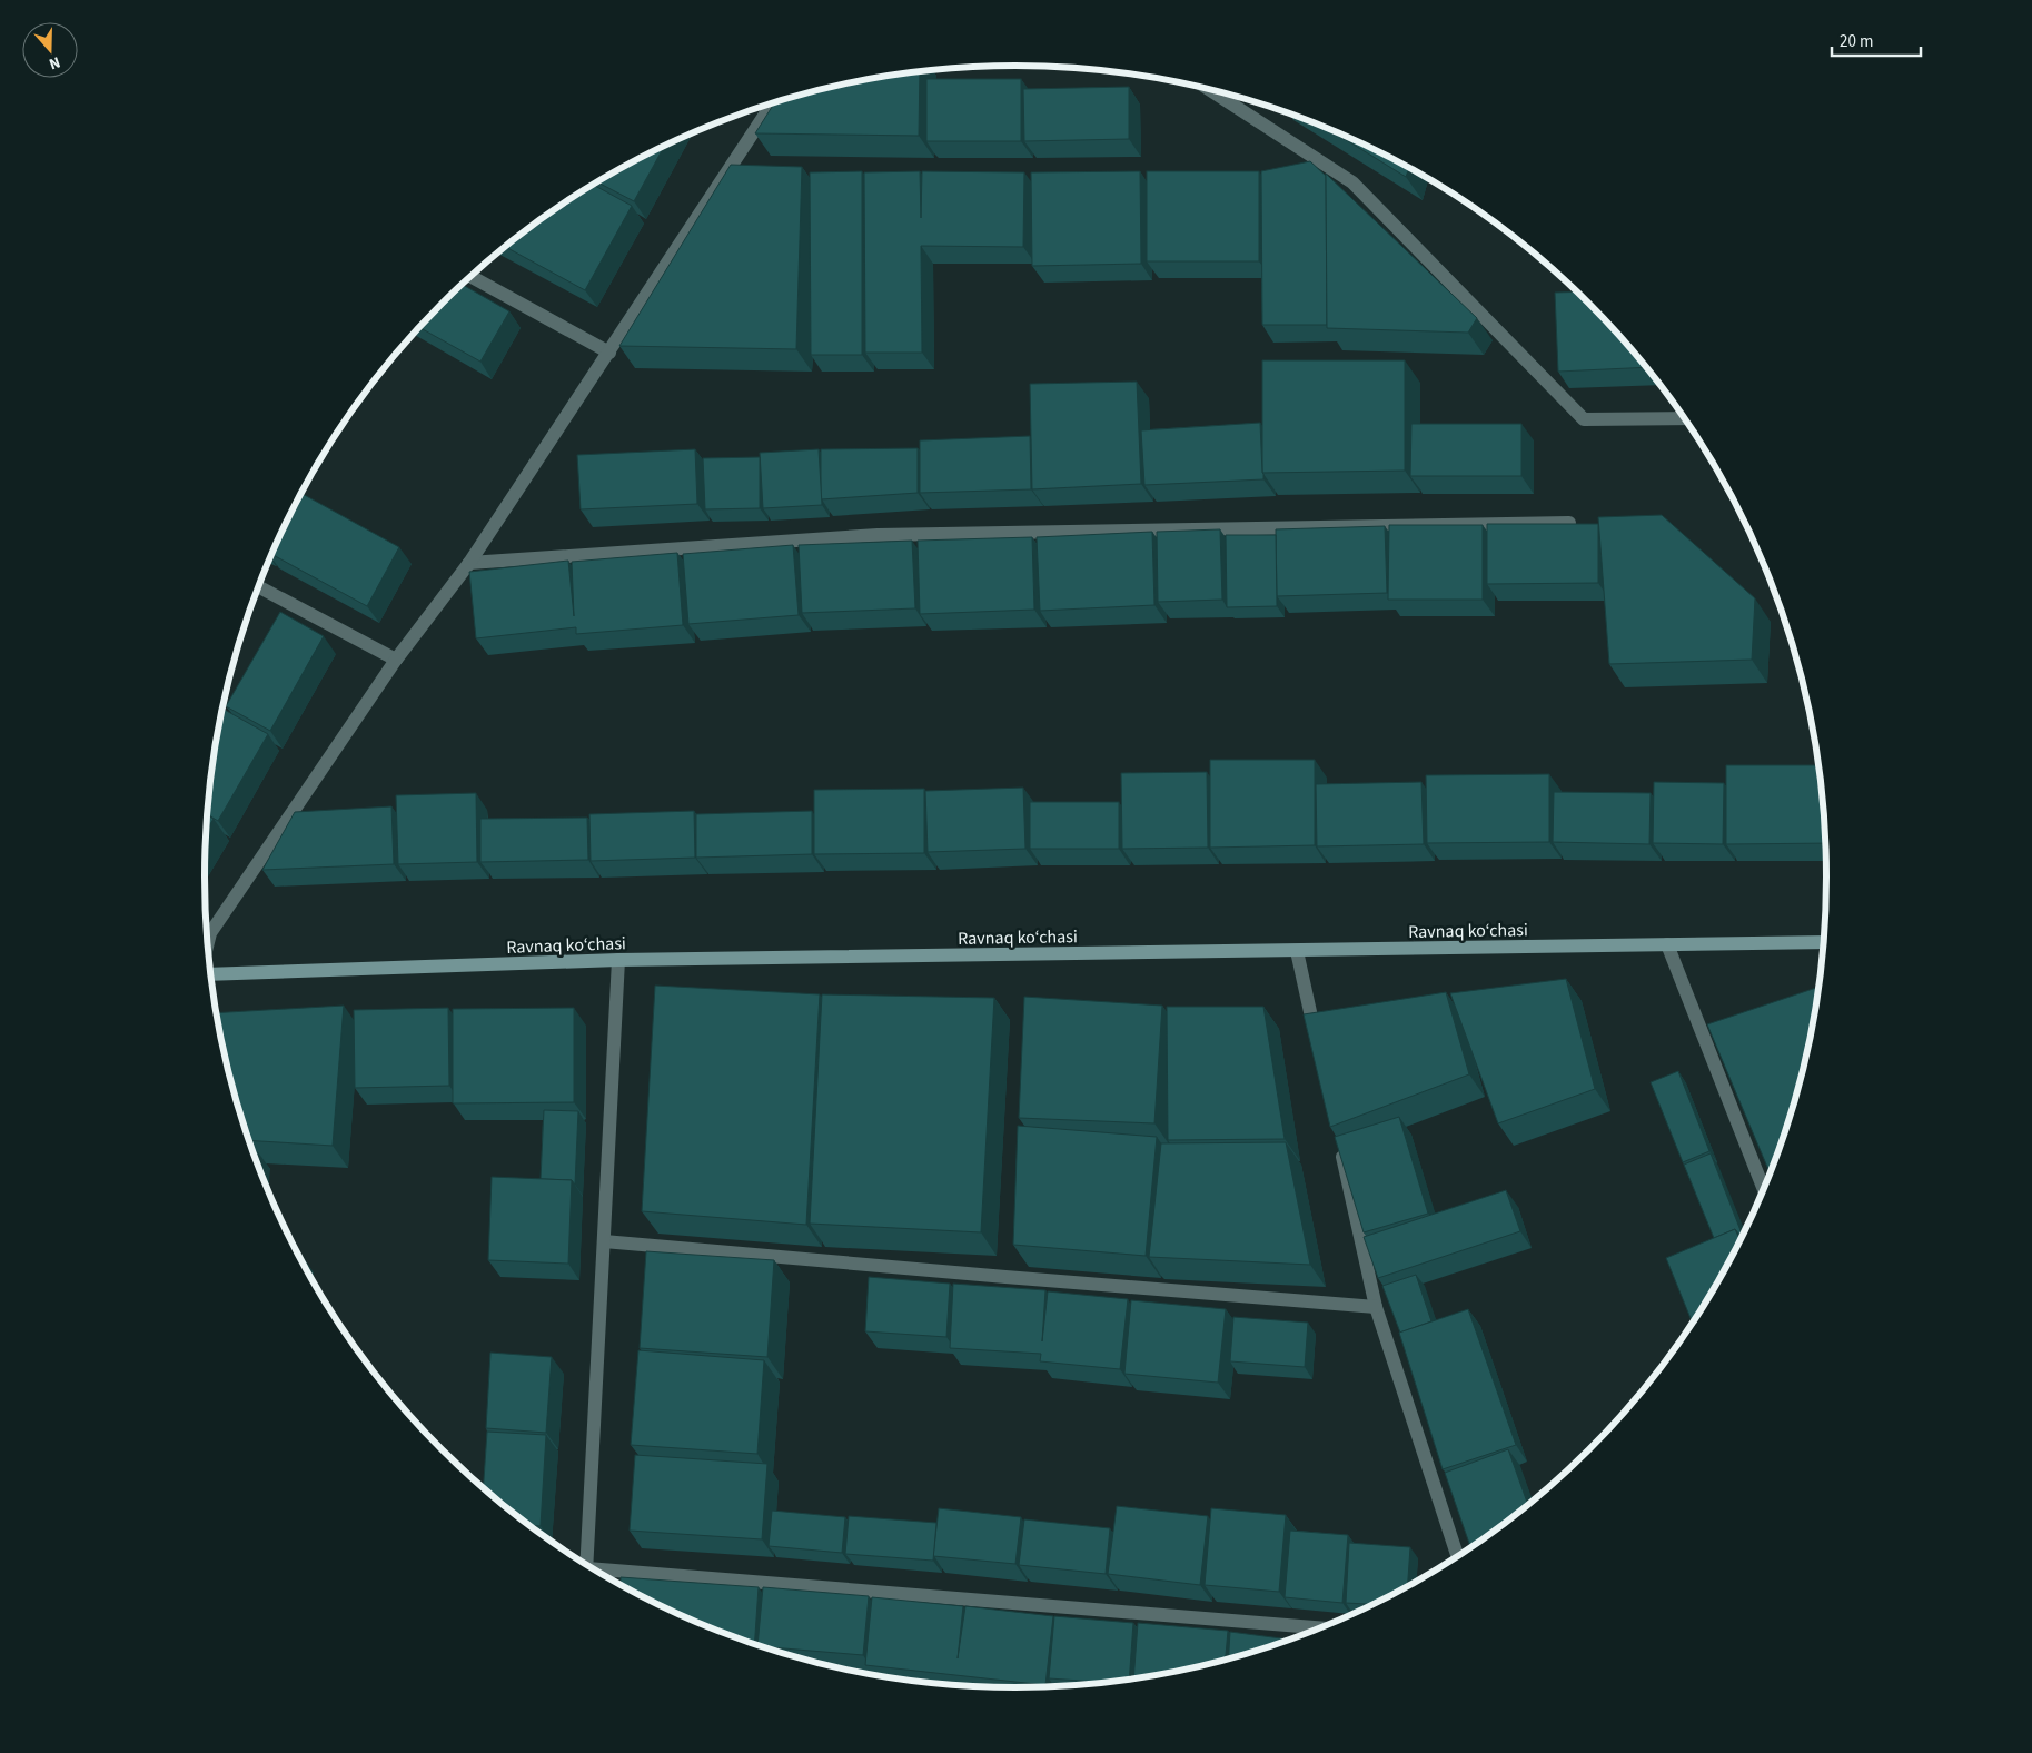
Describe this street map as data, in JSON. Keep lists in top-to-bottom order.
{
  "streets": {
    "street": ["Ravnaq ko‘chasi"]
  },
  "scale_bar": "20 m",
  "north": "bottom"
}
